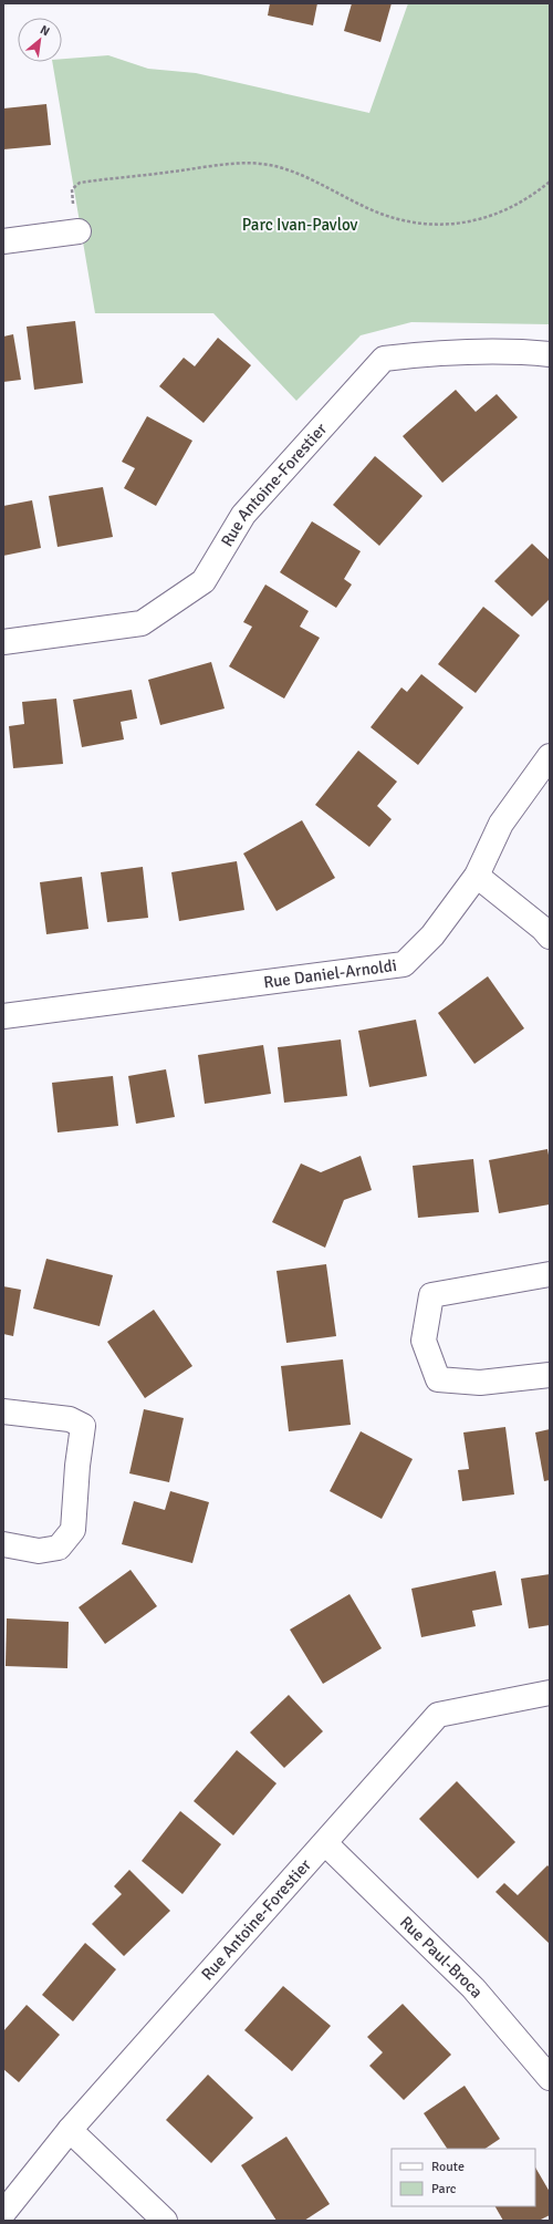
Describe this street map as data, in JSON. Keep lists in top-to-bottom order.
{
  "streets": {
    "street": ["Rue Antoine-Forestier", "Rue Daniel-Arnoldi", "Rue Paul-Broca"]
  },
  "crossings": [
    ["Rue Antoine-Forestier", "Rue Paul-Broca"]
  ],
  "parks": ["Parc Ivan-Pavlov"],
  "legend": ["Route", "Parc"],
  "north": "top right"
}
